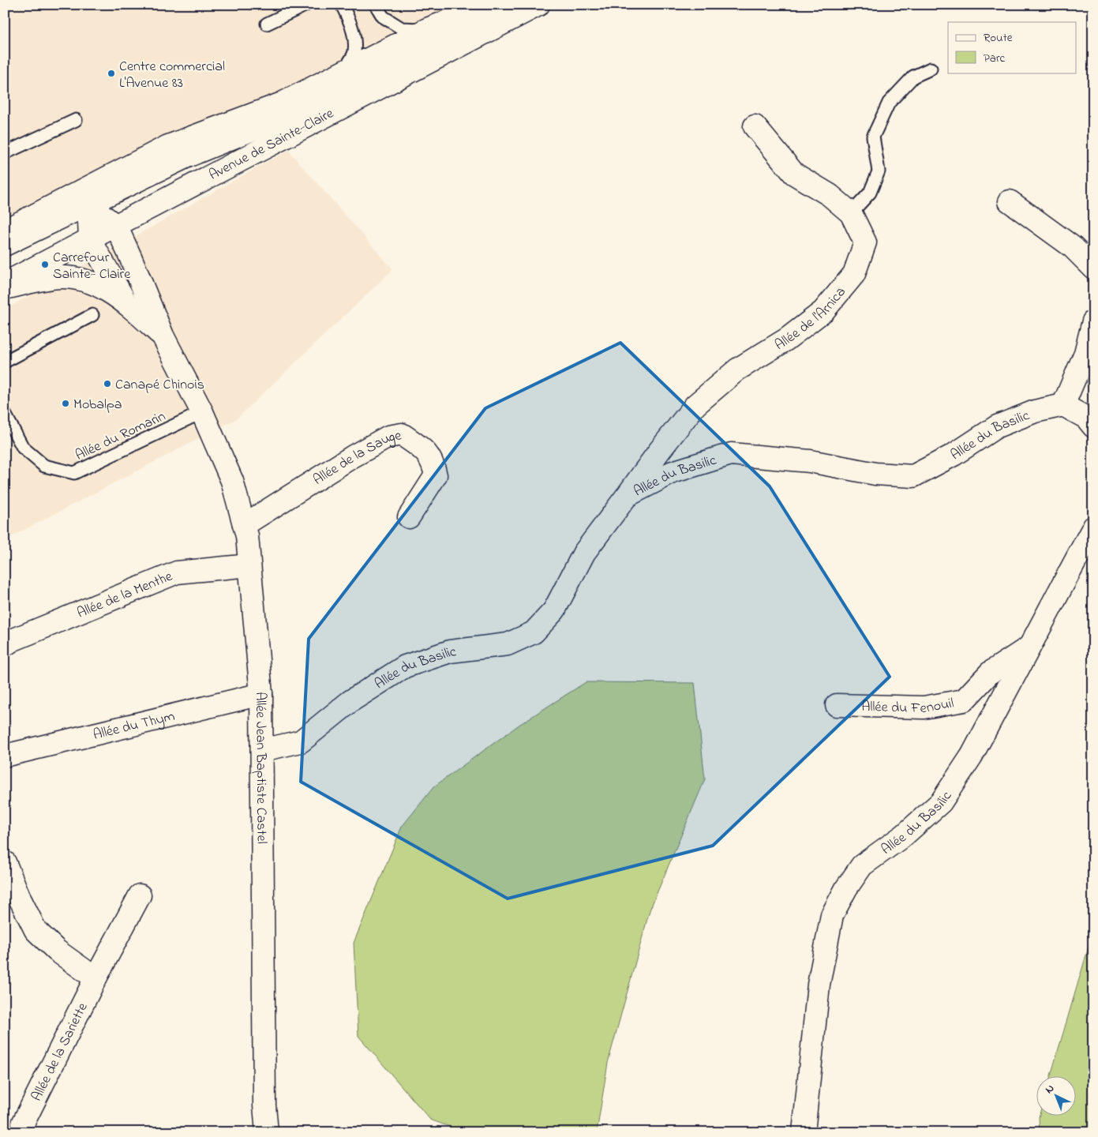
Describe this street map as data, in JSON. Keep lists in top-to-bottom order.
{
  "streets": {
    "street": [
      "Avenue de Sainte-Claire",
      "Allée de l'Arnica",
      "Allée du Basilic",
      "Allée de la Sauge",
      "Allée de la Menthe",
      "Allée du Fenouil",
      "Allée du Thym",
      "Allée Jean Baptiste Castel",
      "Allée de la Sariette"
    ],
    "lane": ["Allée du Romarin"]
  },
  "crossings": [
    ["Avenue de Sainte-Claire", "Allée Jean Baptiste Castel"],
    ["Allée de l'Arnica", "Allée du Basilic"],
    ["Allée du Romarin", "Allée Jean Baptiste Castel"],
    ["Allée du Basilic", "Allée du Fenouil"],
    ["Allée du Basilic", "Allée Jean Baptiste Castel"],
    ["Allée de la Sauge", "Allée Jean Baptiste Castel"],
    ["Allée de la Menthe", "Allée Jean Baptiste Castel"],
    ["Allée du Thym", "Allée Jean Baptiste Castel"]
  ],
  "places": [
    "Centre commercial L'Avenue 83",
    "Carrefour Sainte- Claire",
    "Canapé Chinois",
    "Mobalpa"
  ],
  "legend": ["Route", "Parc"],
  "north": "top left"
}
